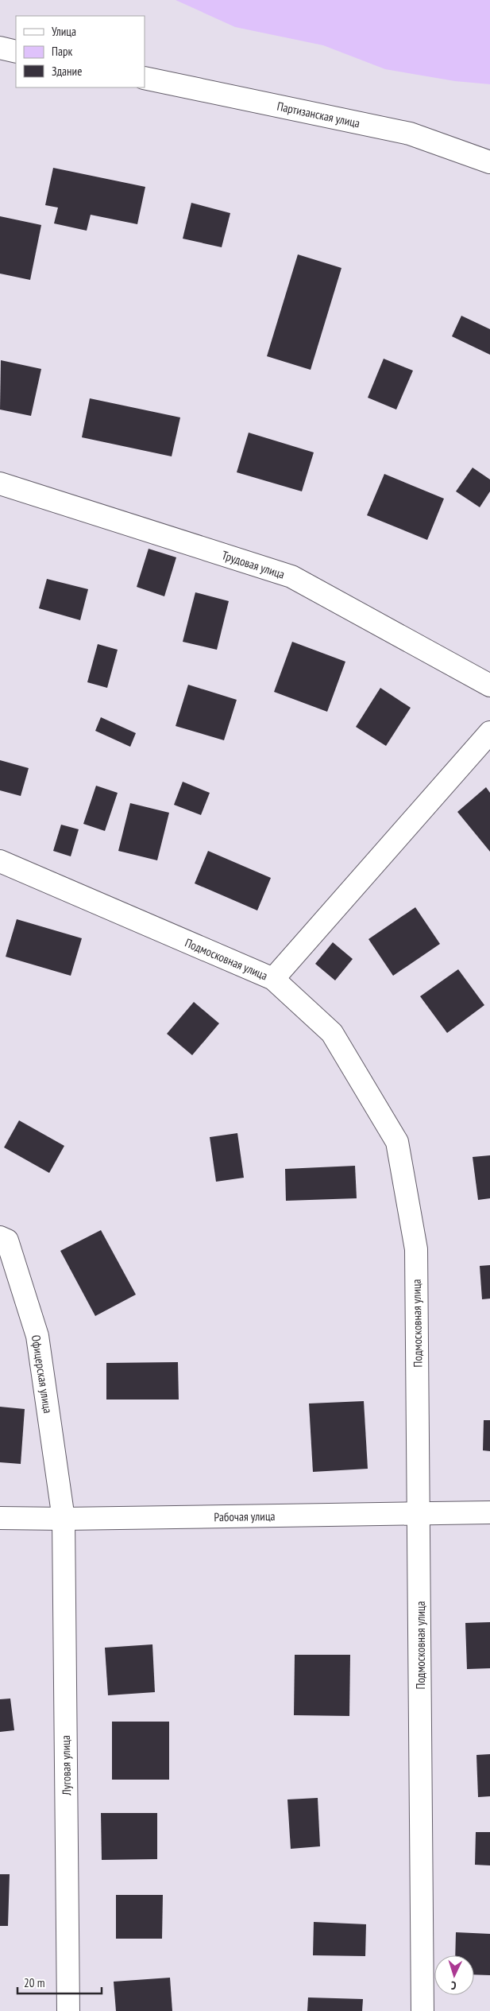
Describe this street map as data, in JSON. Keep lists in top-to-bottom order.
{
  "streets": {
    "street": [
      "Партизанская улица",
      "Трудовая улица",
      "Подмосковная улица",
      "Офицерская улица",
      "Рабочая улица",
      "Луговая улица"
    ]
  },
  "crossings": [
    ["Подмосковная улица", "Рабочая улица"],
    ["Офицерская улица", "Рабочая улица"],
    ["Офицерская улица", "Луговая улица"],
    ["Рабочая улица", "Луговая улица"]
  ],
  "legend": ["Улица", "Парк", "Здание"],
  "scale_bar": "20 m",
  "north": "bottom"
}
